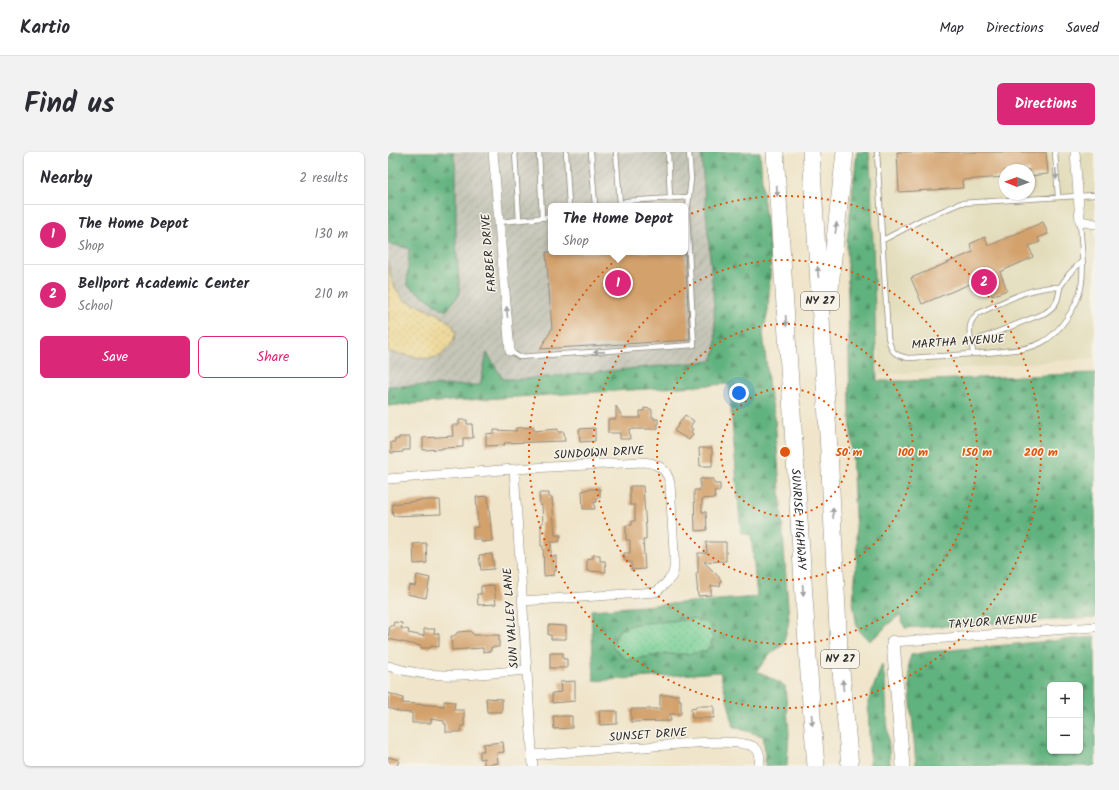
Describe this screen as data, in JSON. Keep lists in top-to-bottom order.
{
  "streets": {
    "highway": ["NY 27", "SUNRISE HIGHWAY"],
    "street": [
      "FARBER DRIVE",
      "MARTHA AVENUE",
      "SUNDOWN DRIVE",
      "SUN VALLEY LANE",
      "TAYLOR AVENUE",
      "SUNSET DRIVE"
    ]
  },
  "crossings": [
    ["SUNDOWN DRIVE", "SUN VALLEY LANE"],
    ["SUN VALLEY LANE", "SUNSET DRIVE"]
  ],
  "one_way": ["FARBER DRIVE"],
  "north": "left",
  "page": {
    "header": "Kartio",
    "nav": ["Map", "Directions", "Saved"],
    "title": "Find us",
    "buttons": [
      "Directions",
      ["Save", "Share"]
    ],
    "heading": ["Nearby", "2 results"],
    "popup": ["The Home Depot", "Shop"],
    "list": [
      {
        "mark": "1",
        "name": "The Home Depot",
        "note": "Shop",
        "value": "130 m"
      },
      {
        "mark": "2",
        "name": "Bellport Academic Center",
        "note": "School",
        "value": "210 m"
      }
    ],
    "pins": ["2", "1"],
    "map_buttons": ["+", "−"]
  },
  "rings": [
    "50 m",
    "100 m",
    "150 m",
    "200 m"
  ]
}
